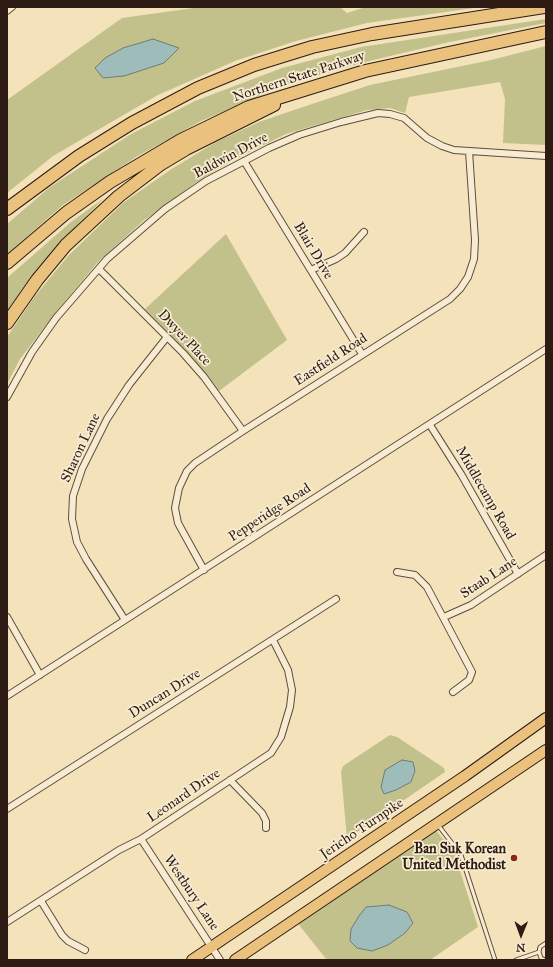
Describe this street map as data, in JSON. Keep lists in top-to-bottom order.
{
  "streets": {
    "highway": ["Northern State Parkway"],
    "main road": ["Jericho Turnpike"],
    "street": [
      "Baldwin Drive",
      "Blair Drive",
      "Dwyer Place",
      "Eastfield Road",
      "Sharon Lane",
      "Middlecamp Road",
      "Pepperidge Road",
      "Staab Lane",
      "Duncan Drive",
      "Leonard Drive",
      "Westbury Lane"
    ]
  },
  "crossings": [
    ["Baldwin Drive", "Blair Drive"],
    ["Baldwin Drive", "Dwyer Place"],
    ["Baldwin Drive", "Eastfield Road"],
    ["Blair Drive", "Eastfield Road"],
    ["Dwyer Place", "Eastfield Road"],
    ["Dwyer Place", "Sharon Lane"],
    ["Eastfield Road", "Pepperidge Road"],
    ["Sharon Lane", "Pepperidge Road"],
    ["Middlecamp Road", "Pepperidge Road"],
    ["Middlecamp Road", "Staab Lane"],
    ["Duncan Drive", "Leonard Drive"],
    ["Leonard Drive", "Westbury Lane"],
    ["Jericho Turnpike", "Westbury Lane"]
  ],
  "places": ["Ban Suk Korean United Methodist"],
  "north": "bottom"
}
